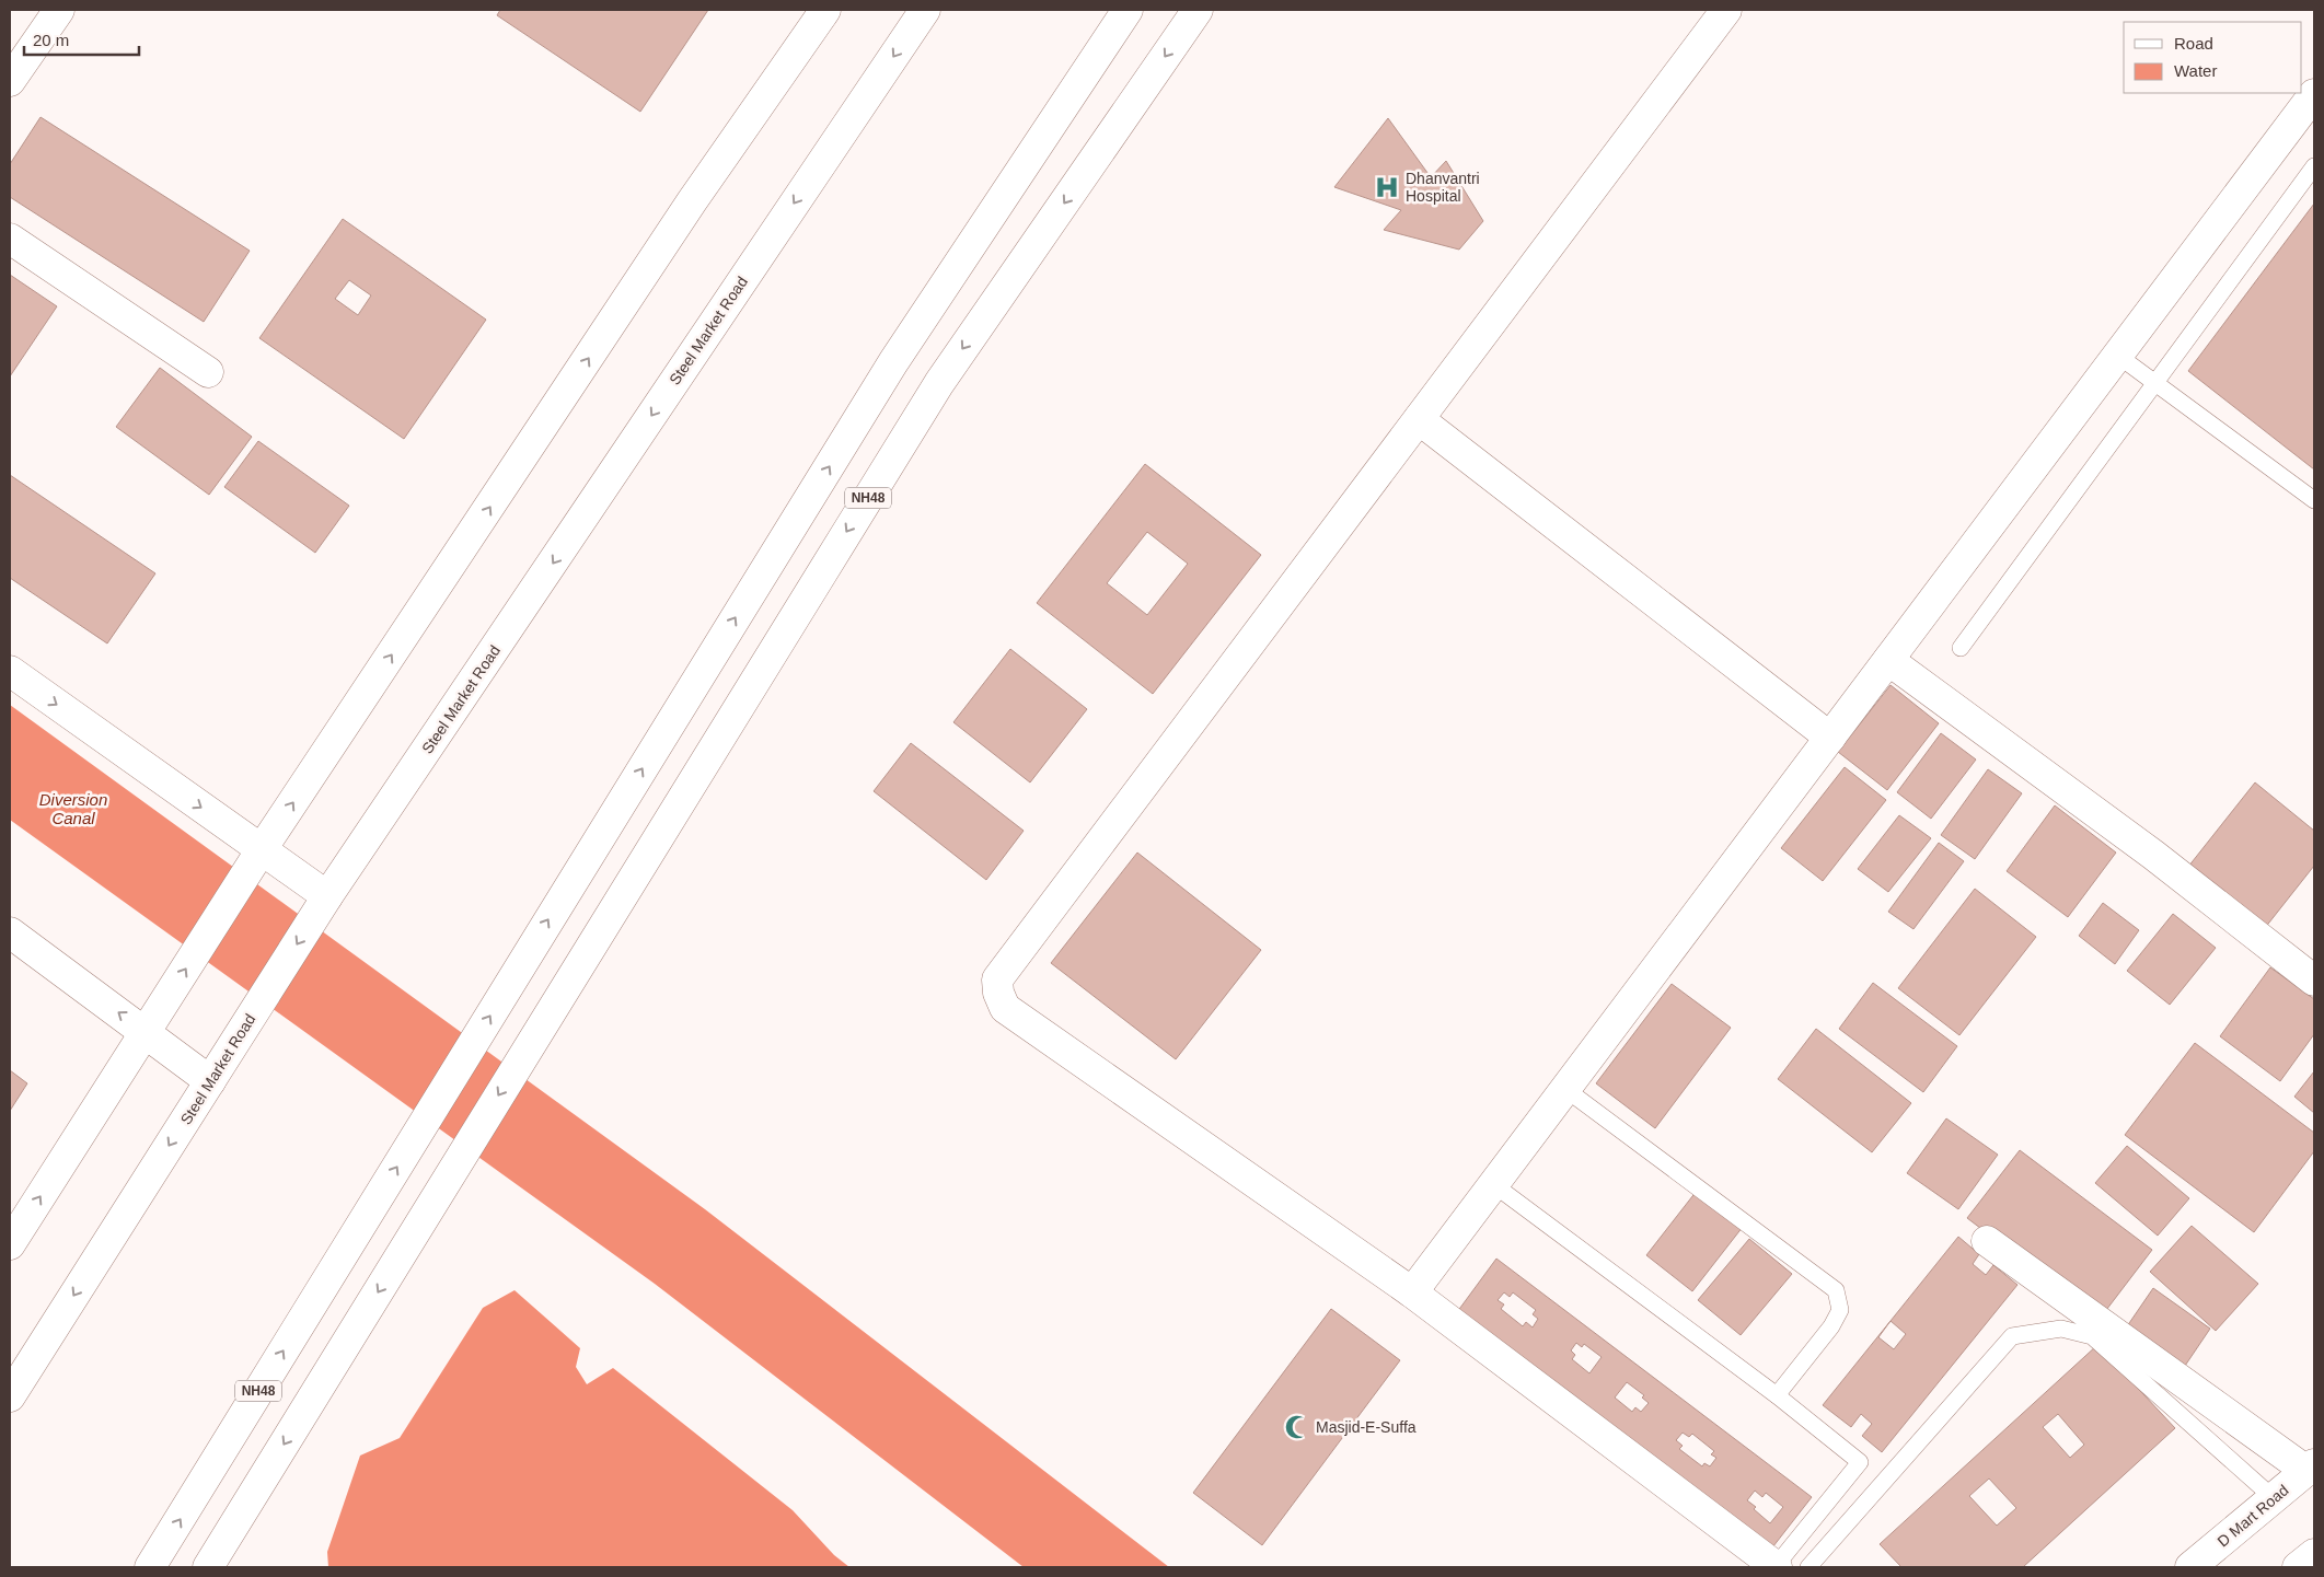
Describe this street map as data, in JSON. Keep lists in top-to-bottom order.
{
  "streets": {
    "main road": ["Steel Market Road", "NH48", "D Mart Road"]
  },
  "water": ["Diversion Canal"],
  "places": {
    "hospital": ["Dhanvantri Hospital"],
    "mosque": ["Masjid-E-Suffa"]
  },
  "legend": ["Road", "Water"],
  "scale_bar": "20 m"
}
